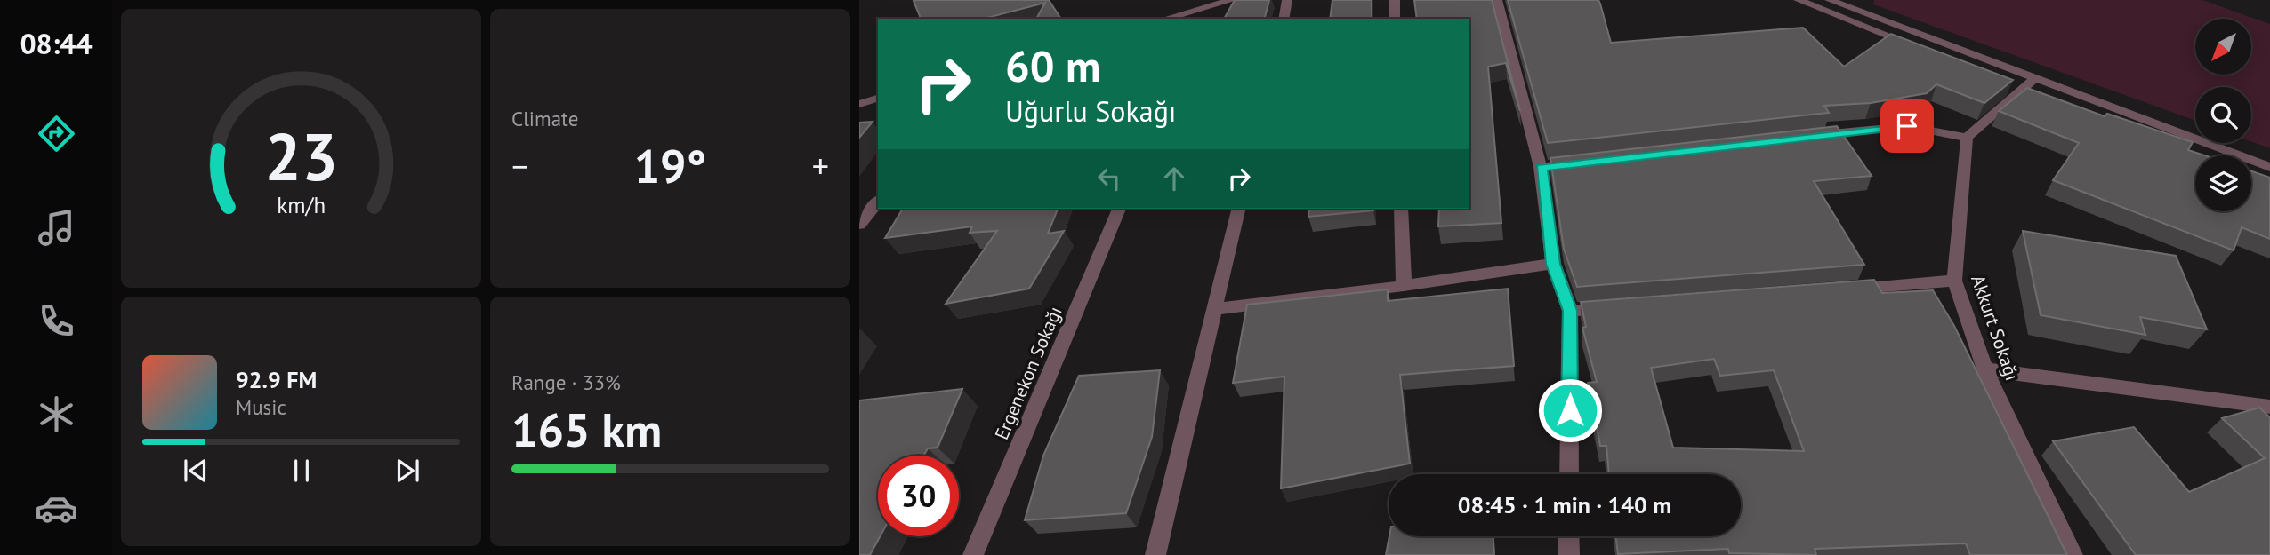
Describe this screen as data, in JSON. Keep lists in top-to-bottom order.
{
  "streets": {
    "street": ["Akkurt Sokağı", "Ergenekon Sokağı"]
  },
  "north": "bottom left",
  "page": {
    "tabs": "08:44",
    "tile": [
      "Climate",
      ["Range · 33%", "165 km"]
    ],
    "turn": ["60 m", "Uğurlu Sokağı"],
    "heat": ["−", "19°", "+"],
    "song": ["92.9 FM", "Music"],
    "limit": "30",
    "trip": "08:45 · 1 min · 140 m",
    "gauge": ["23", "km/h"]
  }
}
